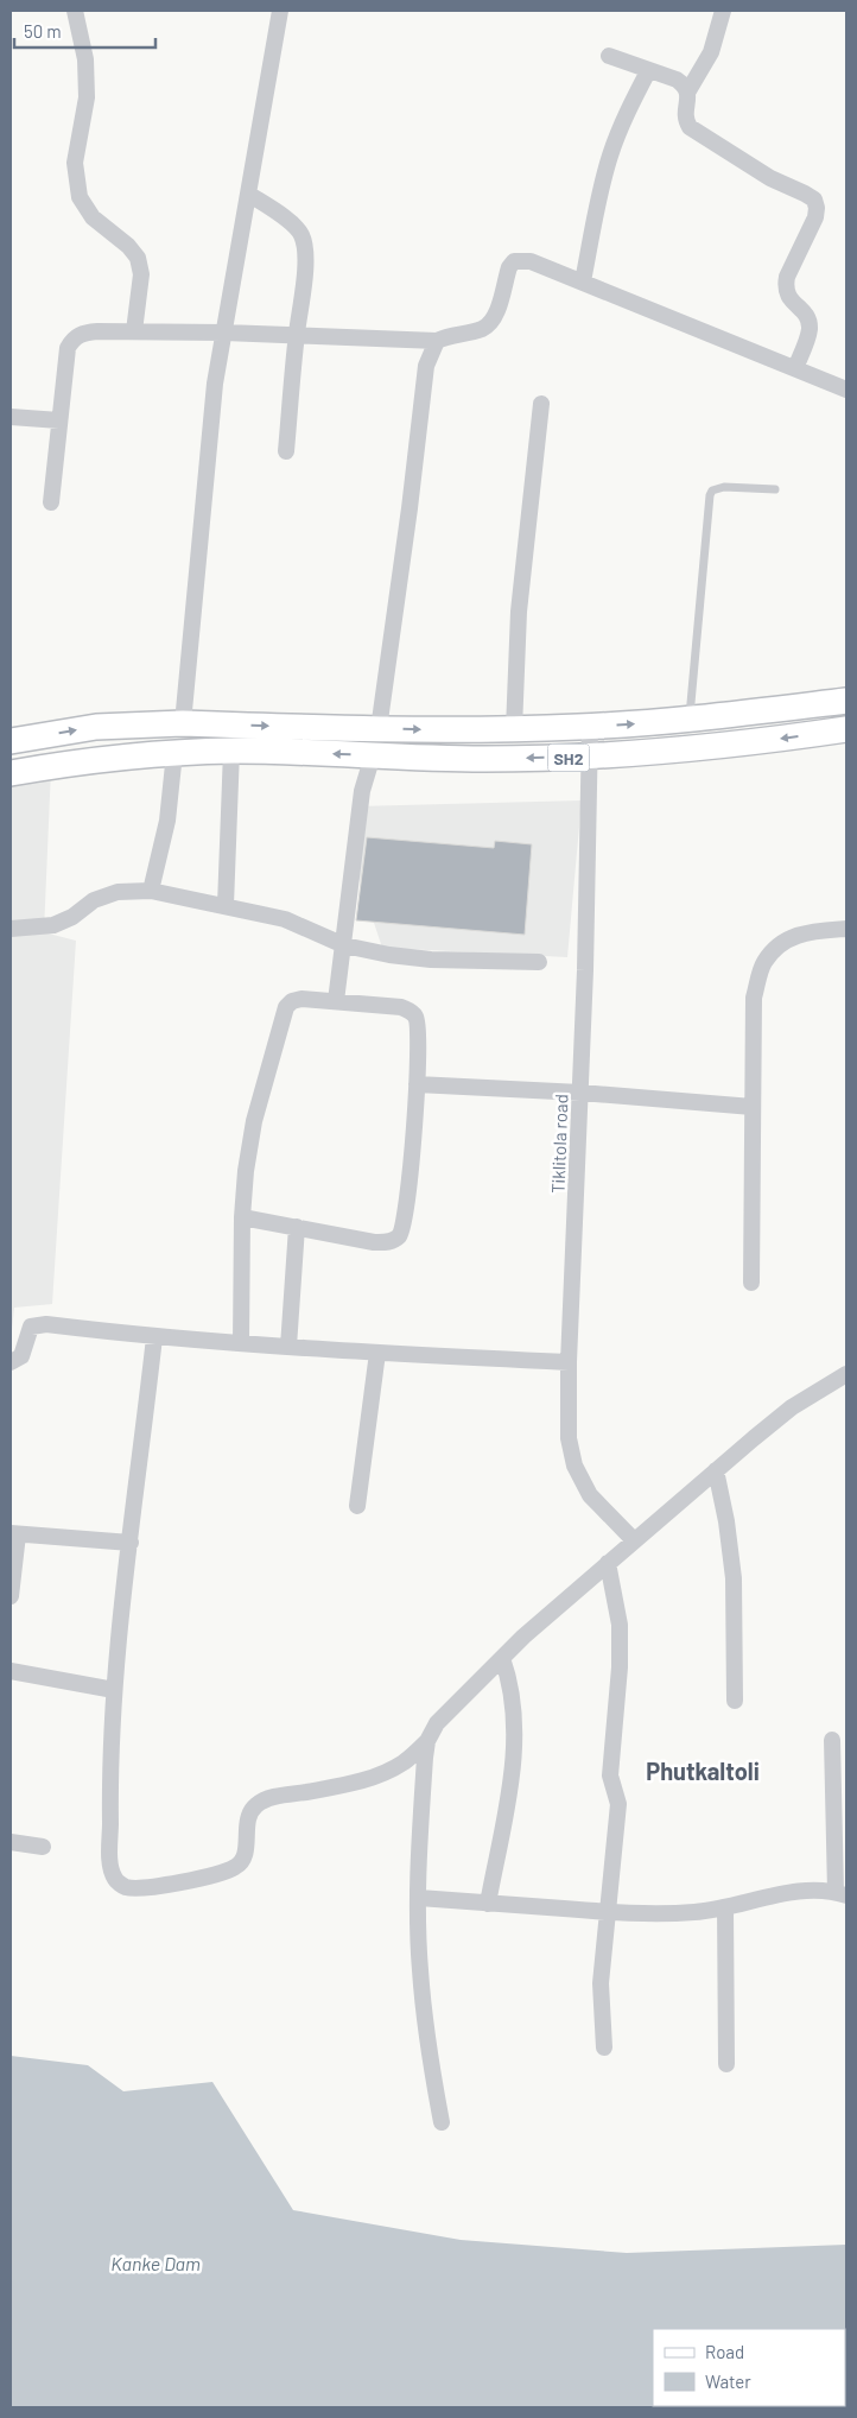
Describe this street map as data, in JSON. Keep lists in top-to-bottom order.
{
  "streets": {
    "main road": ["SH2"],
    "street": ["Tiklitola road"]
  },
  "crossings": [
    ["SH2", "Tiklitola road"]
  ],
  "districts": ["Phutkaltoli"],
  "water": ["Kanke Dam"],
  "legend": ["Road", "Water"],
  "scale_bar": "50 m"
}
